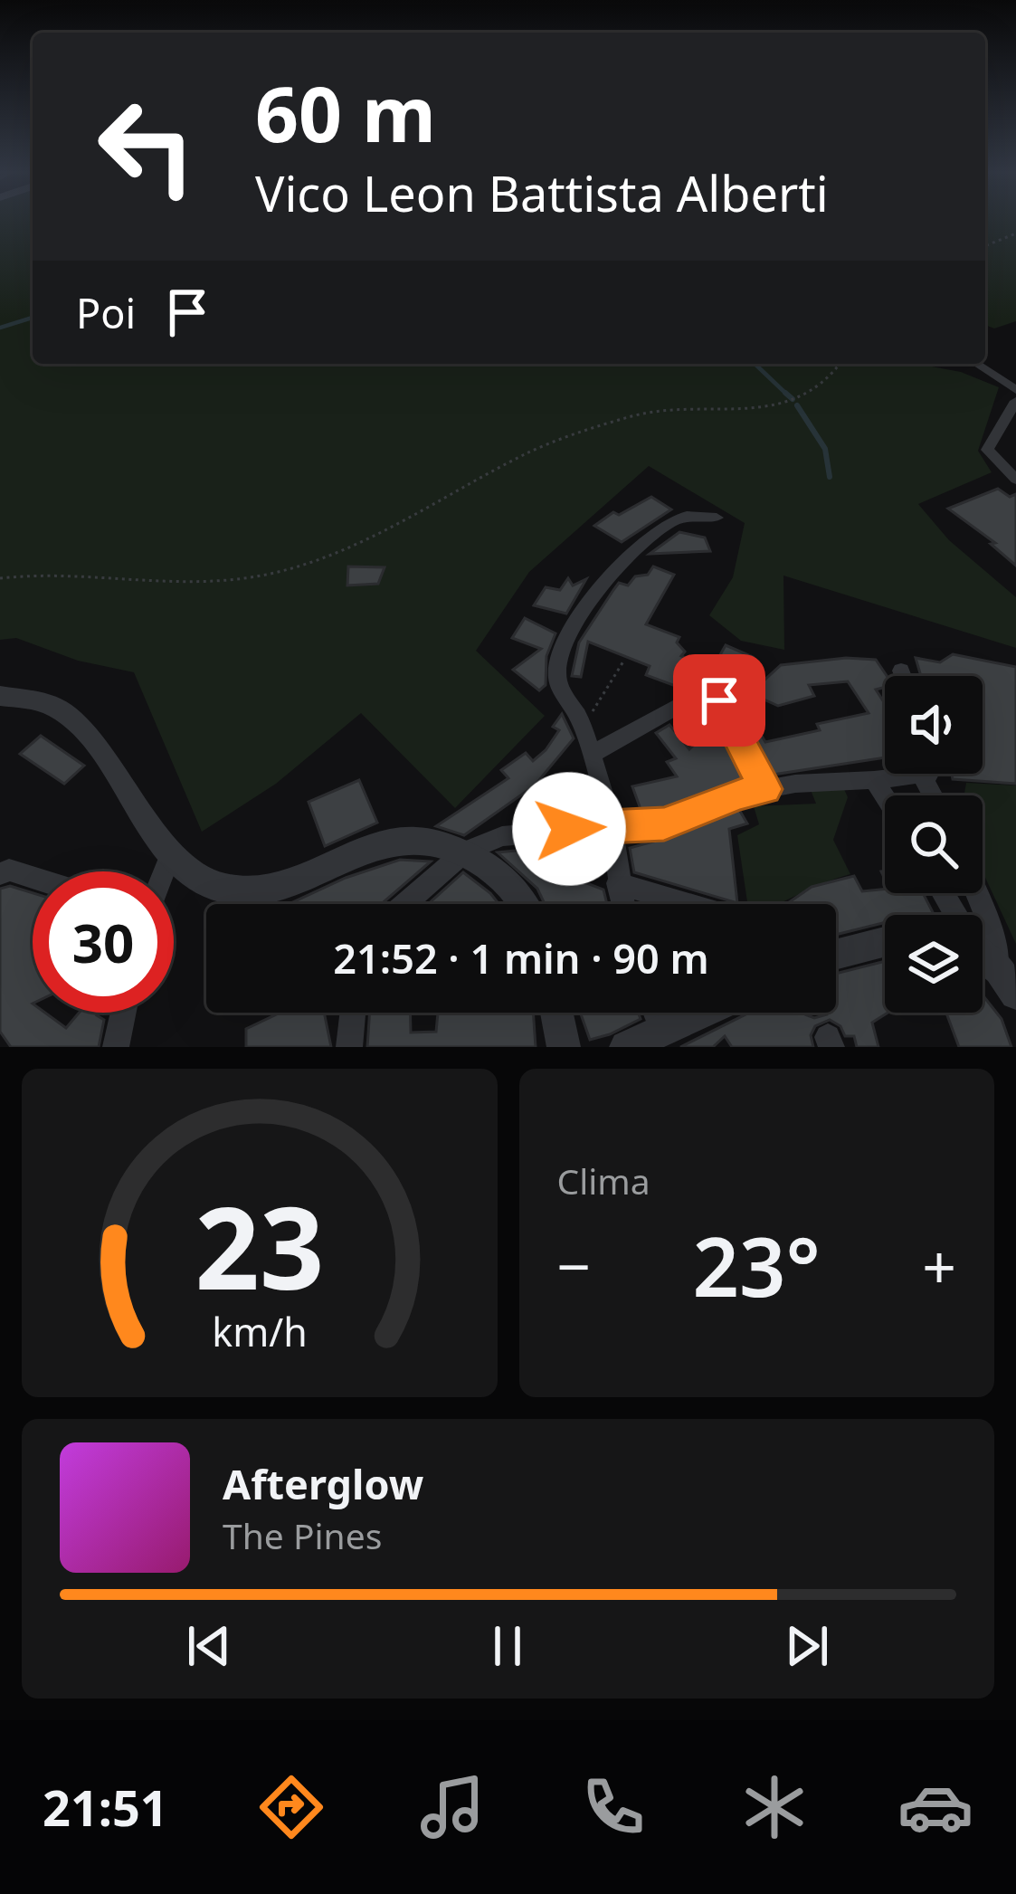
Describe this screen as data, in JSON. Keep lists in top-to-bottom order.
{
  "page": {
    "turn": ["60 m", "Vico Leon Battista Alberti"],
    "then": "Poi",
    "limit": "30",
    "trip": "21:52 · 1 min · 90 m",
    "tile": "Clima",
    "heat": ["−", "23°", "+"],
    "song": ["Afterglow", "The Pines"],
    "tabs": "21:51",
    "gauge": ["23", "km/h"]
  }
}
